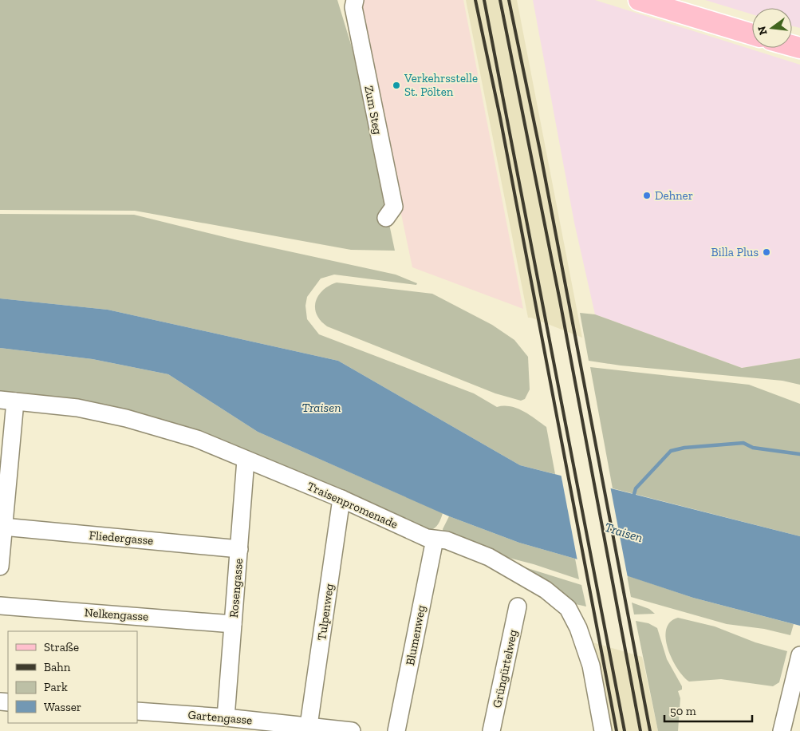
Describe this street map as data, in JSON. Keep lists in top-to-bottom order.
{
  "streets": {
    "street": [
      "Zum Steg",
      "Traisenpromenade",
      "Fliedergasse",
      "Rosengasse",
      "Tulpenweg",
      "Nelkengasse",
      "Blumenweg",
      "Grüngürtelweg",
      "Gartengasse"
    ]
  },
  "crossings": [
    ["Traisenpromenade", "Rosengasse"],
    ["Traisenpromenade", "Tulpenweg"],
    ["Traisenpromenade", "Blumenweg"],
    ["Fliedergasse", "Rosengasse"],
    ["Rosengasse", "Nelkengasse"],
    ["Rosengasse", "Gartengasse"],
    ["Tulpenweg", "Gartengasse"]
  ],
  "water": ["Traisen"],
  "places": ["Verkehrsstelle St. Pölten", "Dehner", "Billa Plus"],
  "legend": [
    "Straße",
    "Bahn",
    "Park",
    "Wasser"
  ],
  "scale_bar": "50 m",
  "north": "left"
}
